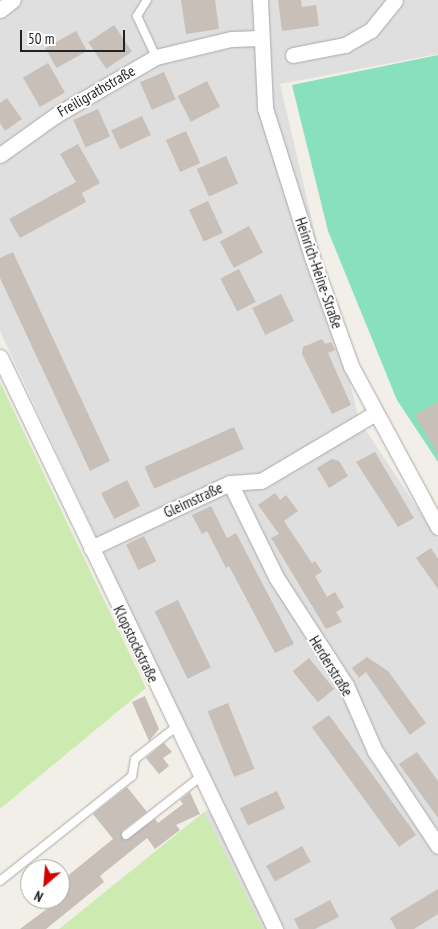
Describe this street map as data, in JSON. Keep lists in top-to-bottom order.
{
  "streets": {
    "street": [
      "Freiligrathstraße",
      "Heinrich-Heine-Straße",
      "Gleimstraße",
      "Klopstockstraße",
      "Herderstraße"
    ]
  },
  "crossings": [
    ["Freiligrathstraße", "Heinrich-Heine-Straße"],
    ["Heinrich-Heine-Straße", "Gleimstraße"],
    ["Gleimstraße", "Klopstockstraße"],
    ["Gleimstraße", "Herderstraße"]
  ],
  "scale_bar": "50 m",
  "north": "bottom left"
}
